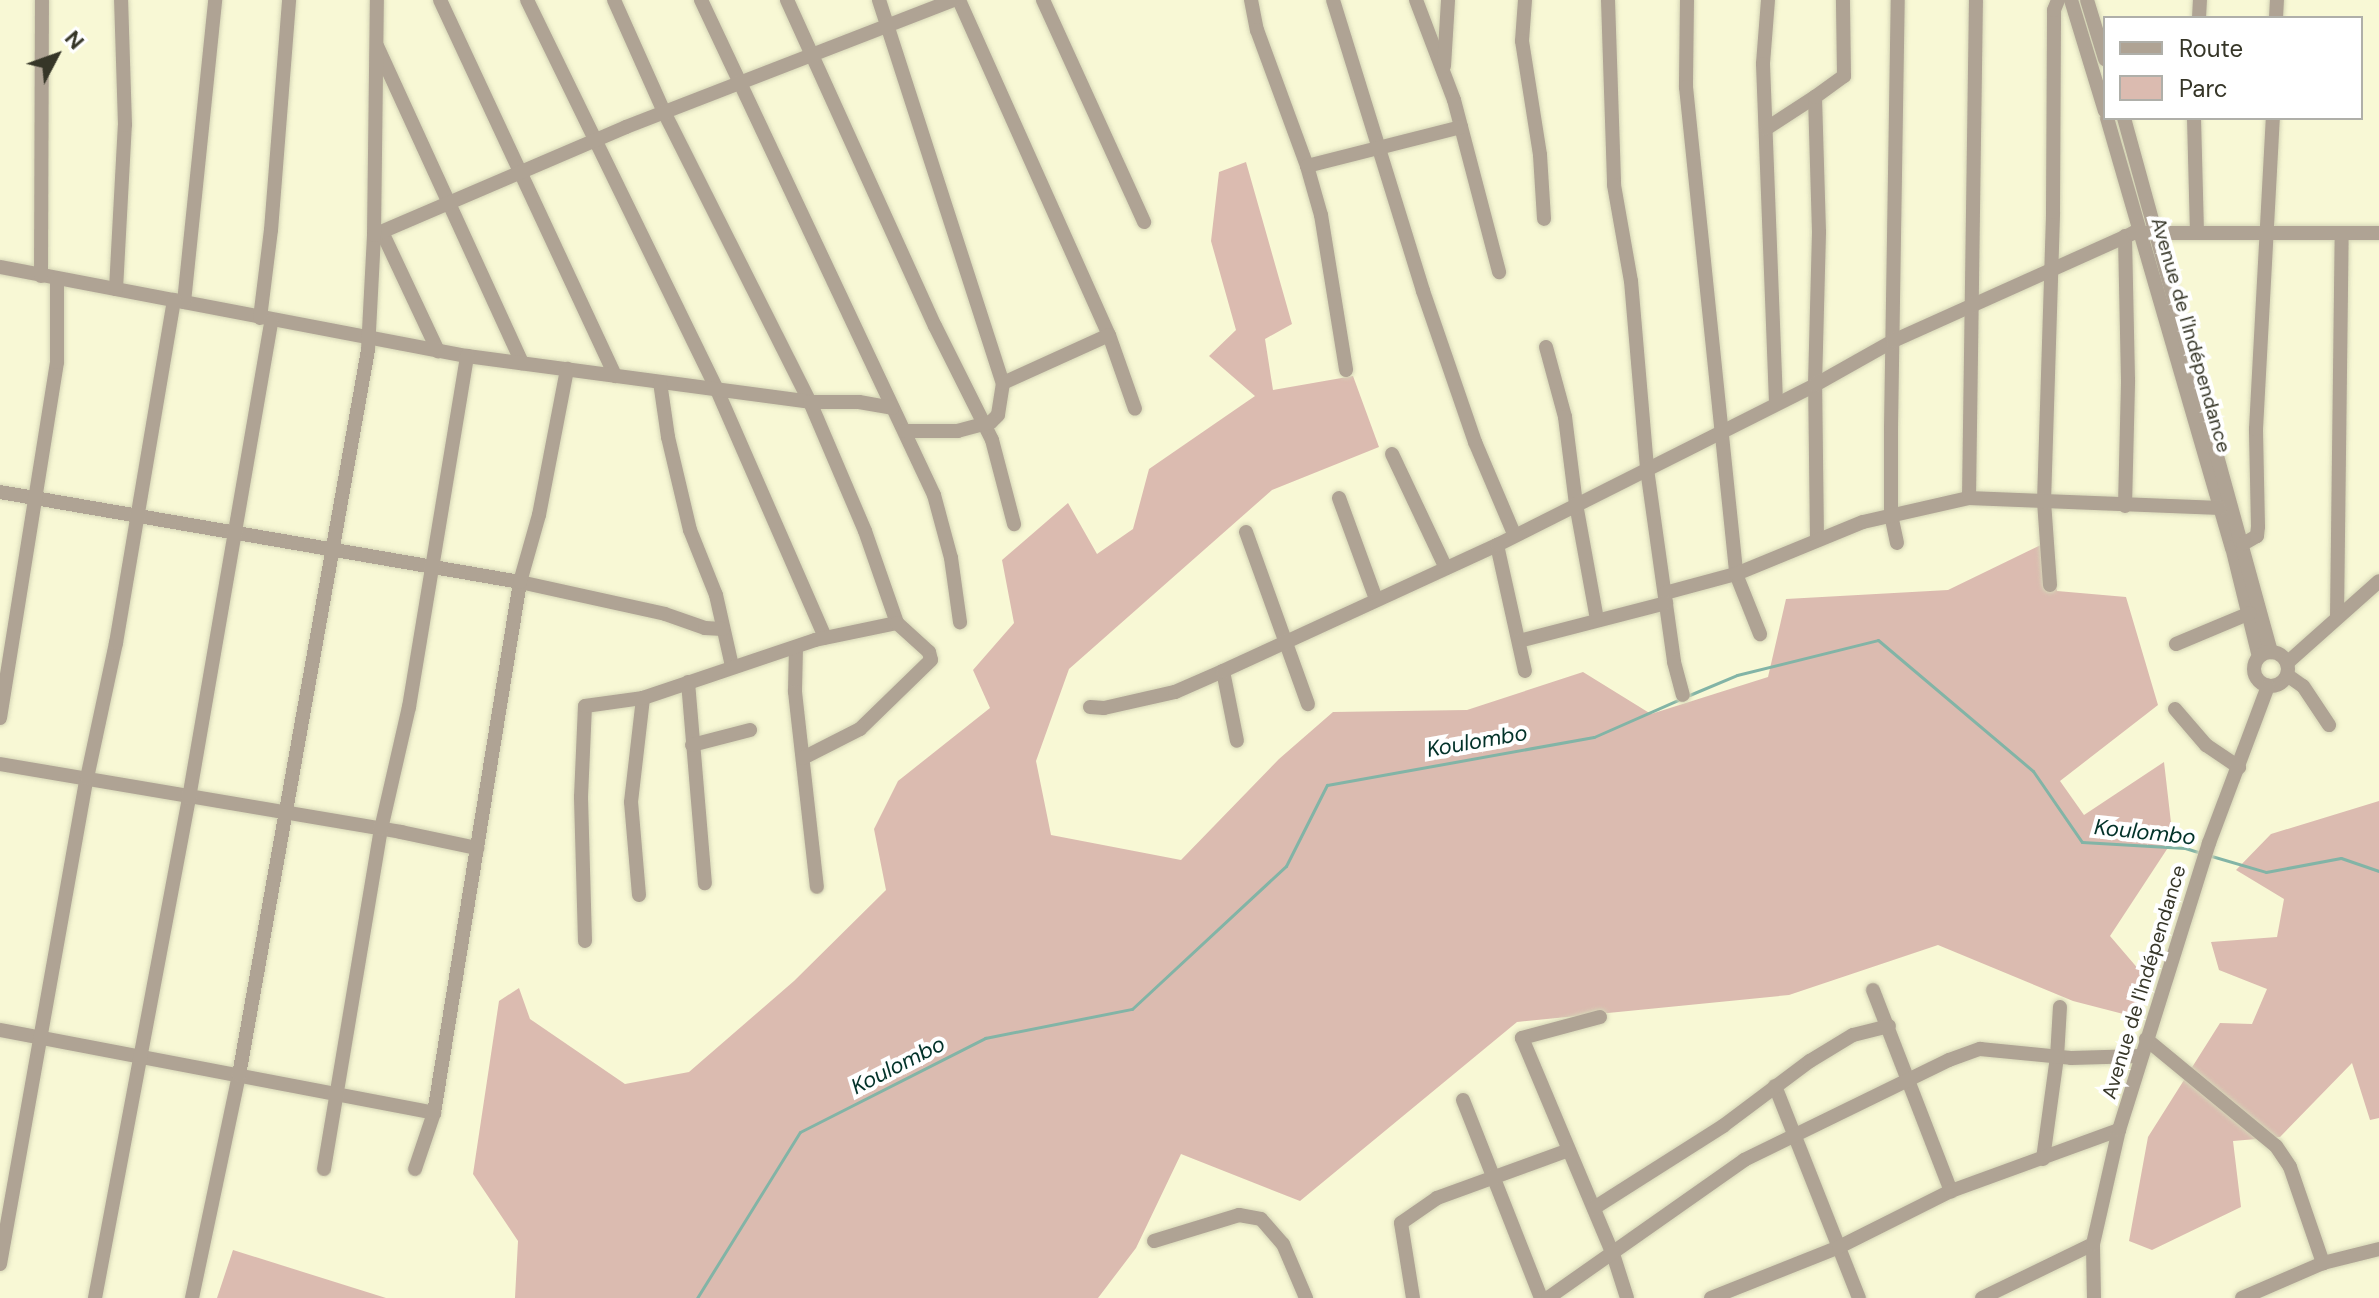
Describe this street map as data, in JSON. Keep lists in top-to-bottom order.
{
  "streets": {
    "street": ["Avenue de l'Indépendance"]
  },
  "water": ["Koulombo"],
  "legend": ["Route", "Parc"],
  "north": "top right"
}
